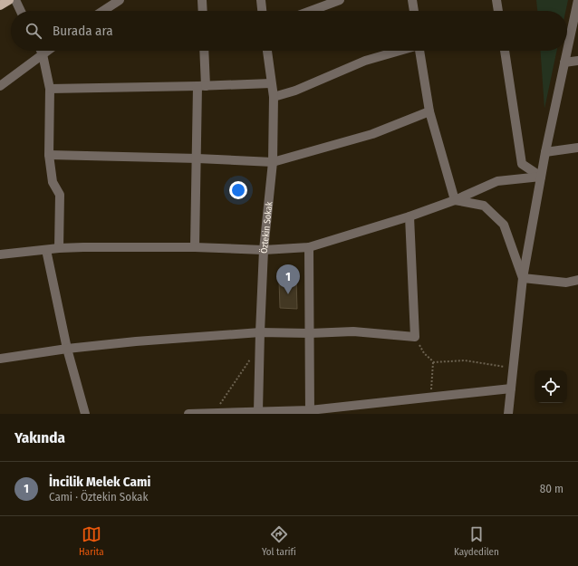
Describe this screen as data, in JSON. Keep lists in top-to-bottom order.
{
  "streets": {
    "street": ["Öztekin Sokak"]
  },
  "page": {
    "search": "Burada ara",
    "pins": "1",
    "heading": "Yakında",
    "list": [
      {
        "mark": "1",
        "name": "İncilik Melek Cami",
        "note": "Cami · Öztekin Sokak",
        "value": "80 m"
      }
    ],
    "nav": ["Harita", "Yol tarifi", "Kaydedilen"]
  }
}
